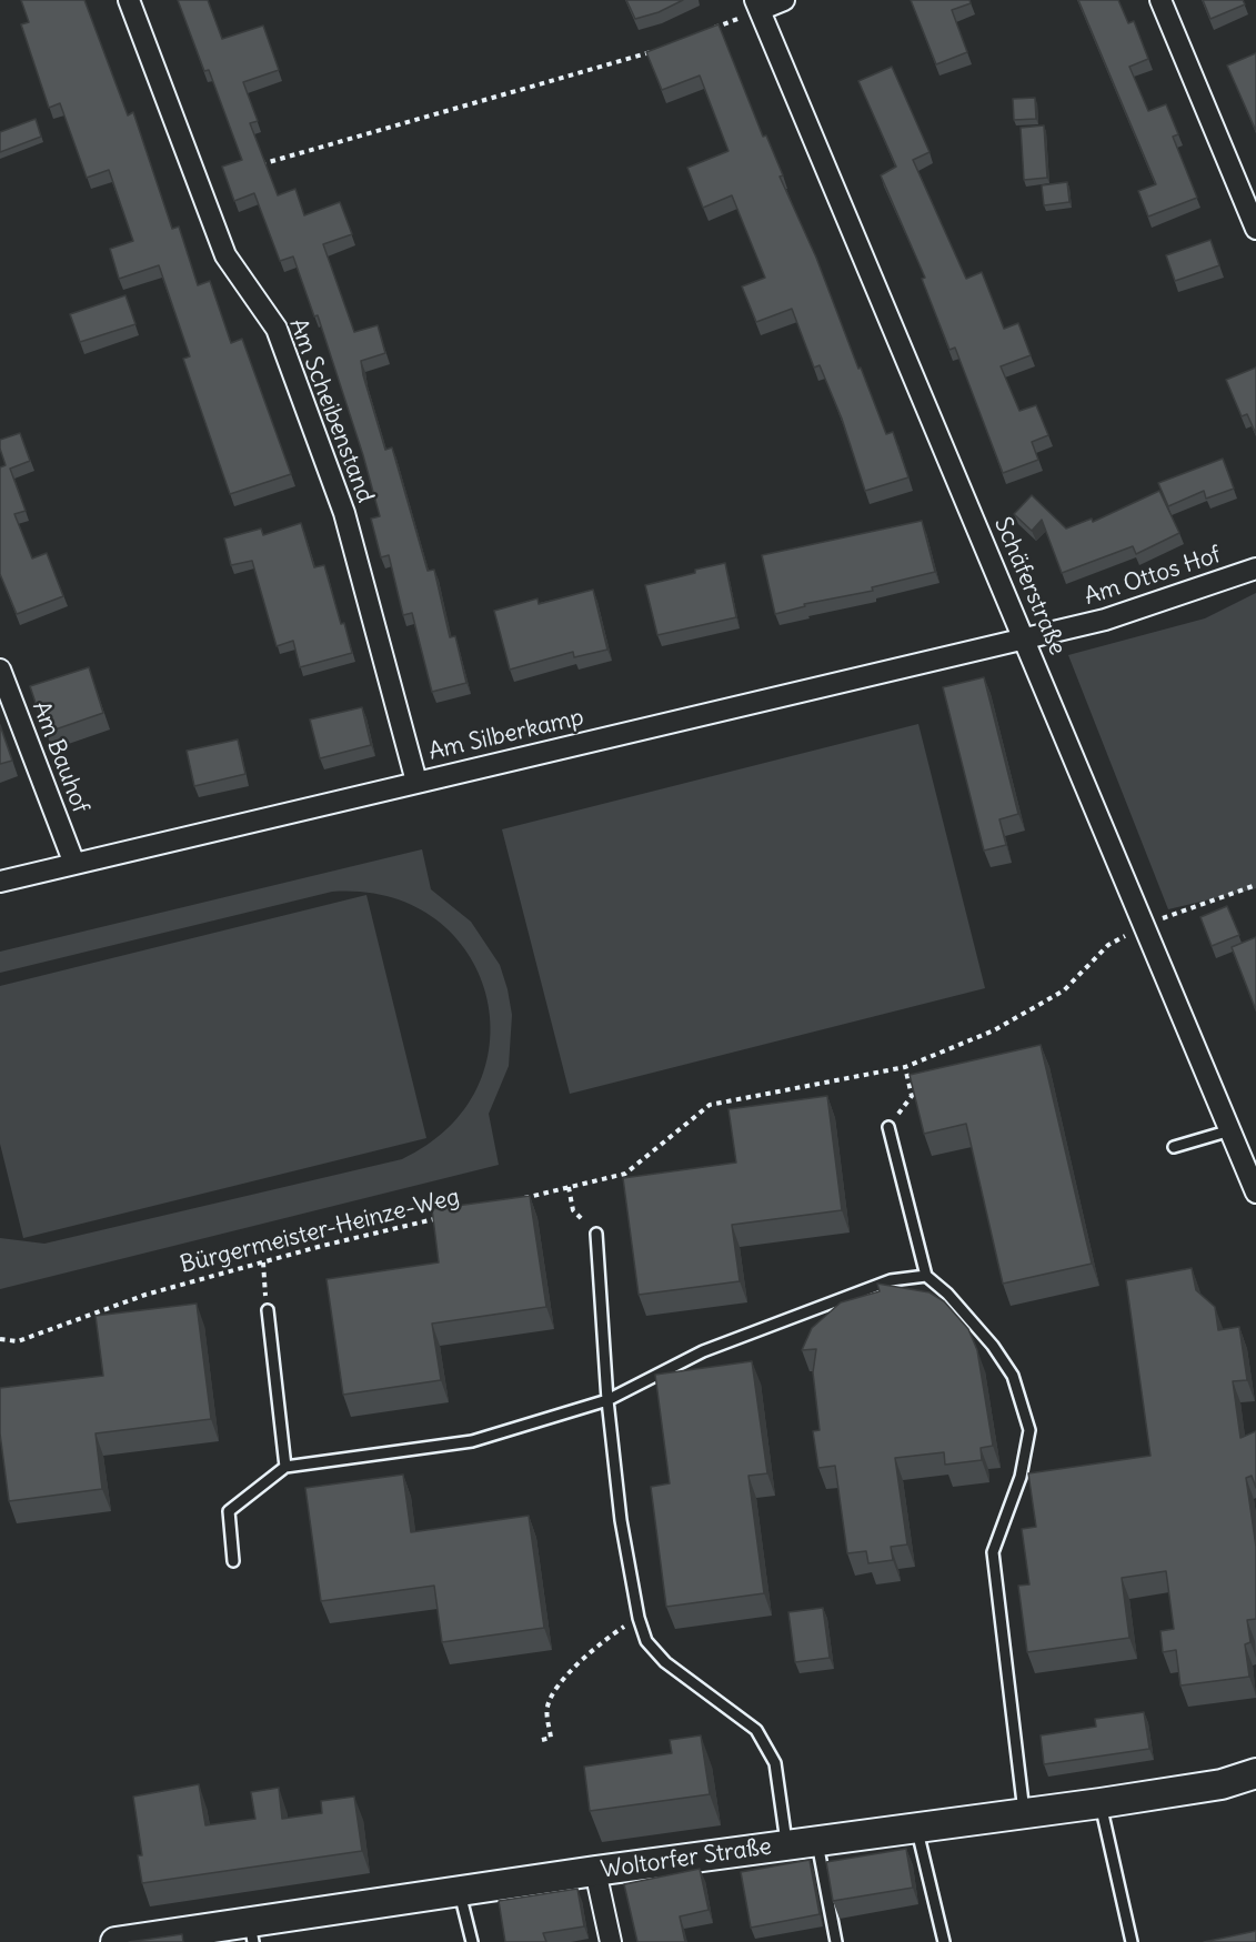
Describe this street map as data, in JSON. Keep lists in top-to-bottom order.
{
  "streets": {
    "street": [
      "Am Scheibenstand",
      "Am Ottos Hof",
      "Schäferstraße",
      "Am Silberkamp",
      "Am Bauhof",
      "Woltorfer Straße"
    ],
    "path": ["Bürgermeister-Heinze-Weg"]
  },
  "crossings": [
    ["Am Scheibenstand", "Am Silberkamp"],
    ["Am Ottos Hof", "Schäferstraße"],
    ["Am Ottos Hof", "Am Silberkamp"],
    ["Schäferstraße", "Am Silberkamp"],
    ["Am Silberkamp", "Am Bauhof"]
  ]
}
